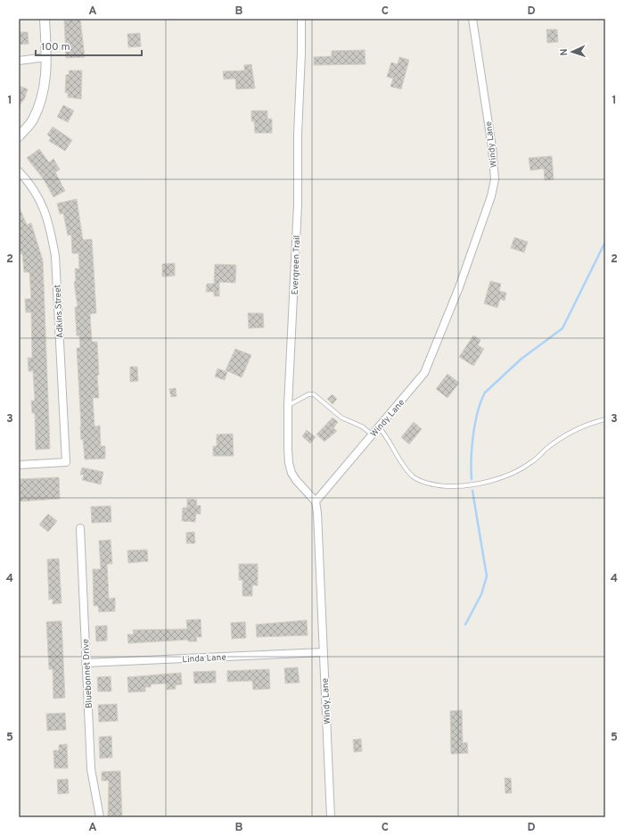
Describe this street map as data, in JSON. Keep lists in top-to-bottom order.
{
  "streets": {
    "street": [
      "Windy Lane",
      "Evergreen Trail",
      "Adkins Street",
      "Linda Lane",
      "Bluebonnet Drive"
    ]
  },
  "crossings": [
    ["Windy Lane", "Evergreen Trail"],
    ["Windy Lane", "Linda Lane"],
    ["Linda Lane", "Bluebonnet Drive"]
  ],
  "scale_bar": "100 m",
  "north": "left",
  "grid": {
    "columns": [
      "A",
      "B",
      "C",
      "D"
    ],
    "rows": [
      "1",
      "2",
      "3",
      "4",
      "5"
    ]
  }
}
